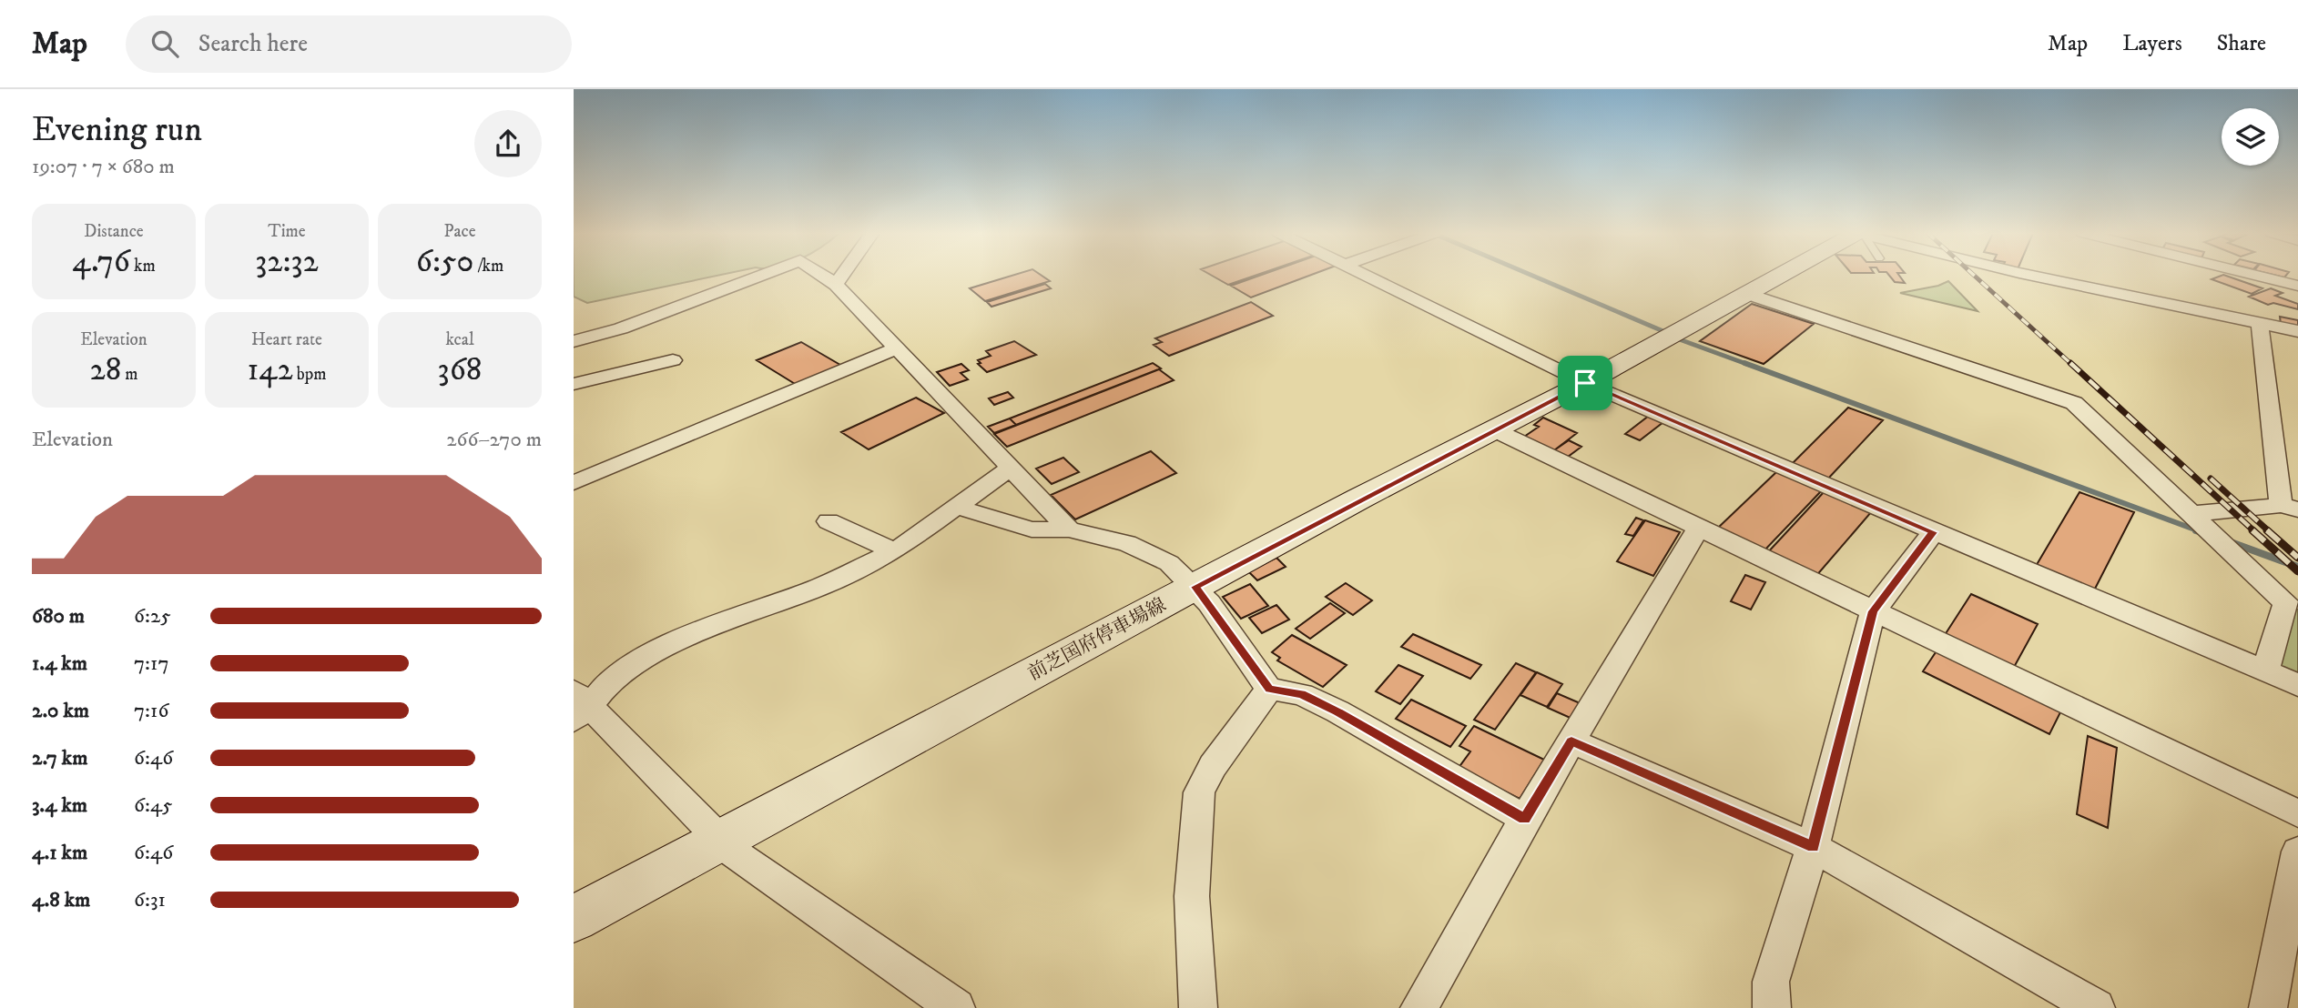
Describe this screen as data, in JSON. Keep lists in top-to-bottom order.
{
  "streets": {
    "main road": ["前芝国府停車場線"]
  },
  "page": {
    "header": "Map",
    "search": "Search here",
    "nav": ["Map", "Layers", "Share"],
    "heading": ["Evening run", "19:07 · 7 × 680 m"],
    "stats": [
      ["Distance", "4.76 km"],
      ["Time", "32:32"],
      ["Pace", "6:50 /km"],
      ["Elevation", "28 m"],
      ["Heart rate", "142 bpm"],
      ["kcal", "368"]
    ],
    "chart": ["Elevation", "266–270 m"],
    "list": [
      {
        "name": "680 m",
        "note": "6:25"
      },
      {
        "name": "1.4 km",
        "note": "7:17"
      },
      {
        "name": "2.0 km",
        "note": "7:16"
      },
      {
        "name": "2.7 km",
        "note": "6:46"
      },
      {
        "name": "3.4 km",
        "note": "6:45"
      },
      {
        "name": "4.1 km",
        "note": "6:46"
      },
      {
        "name": "4.8 km",
        "note": "6:31"
      }
    ]
  }
}
